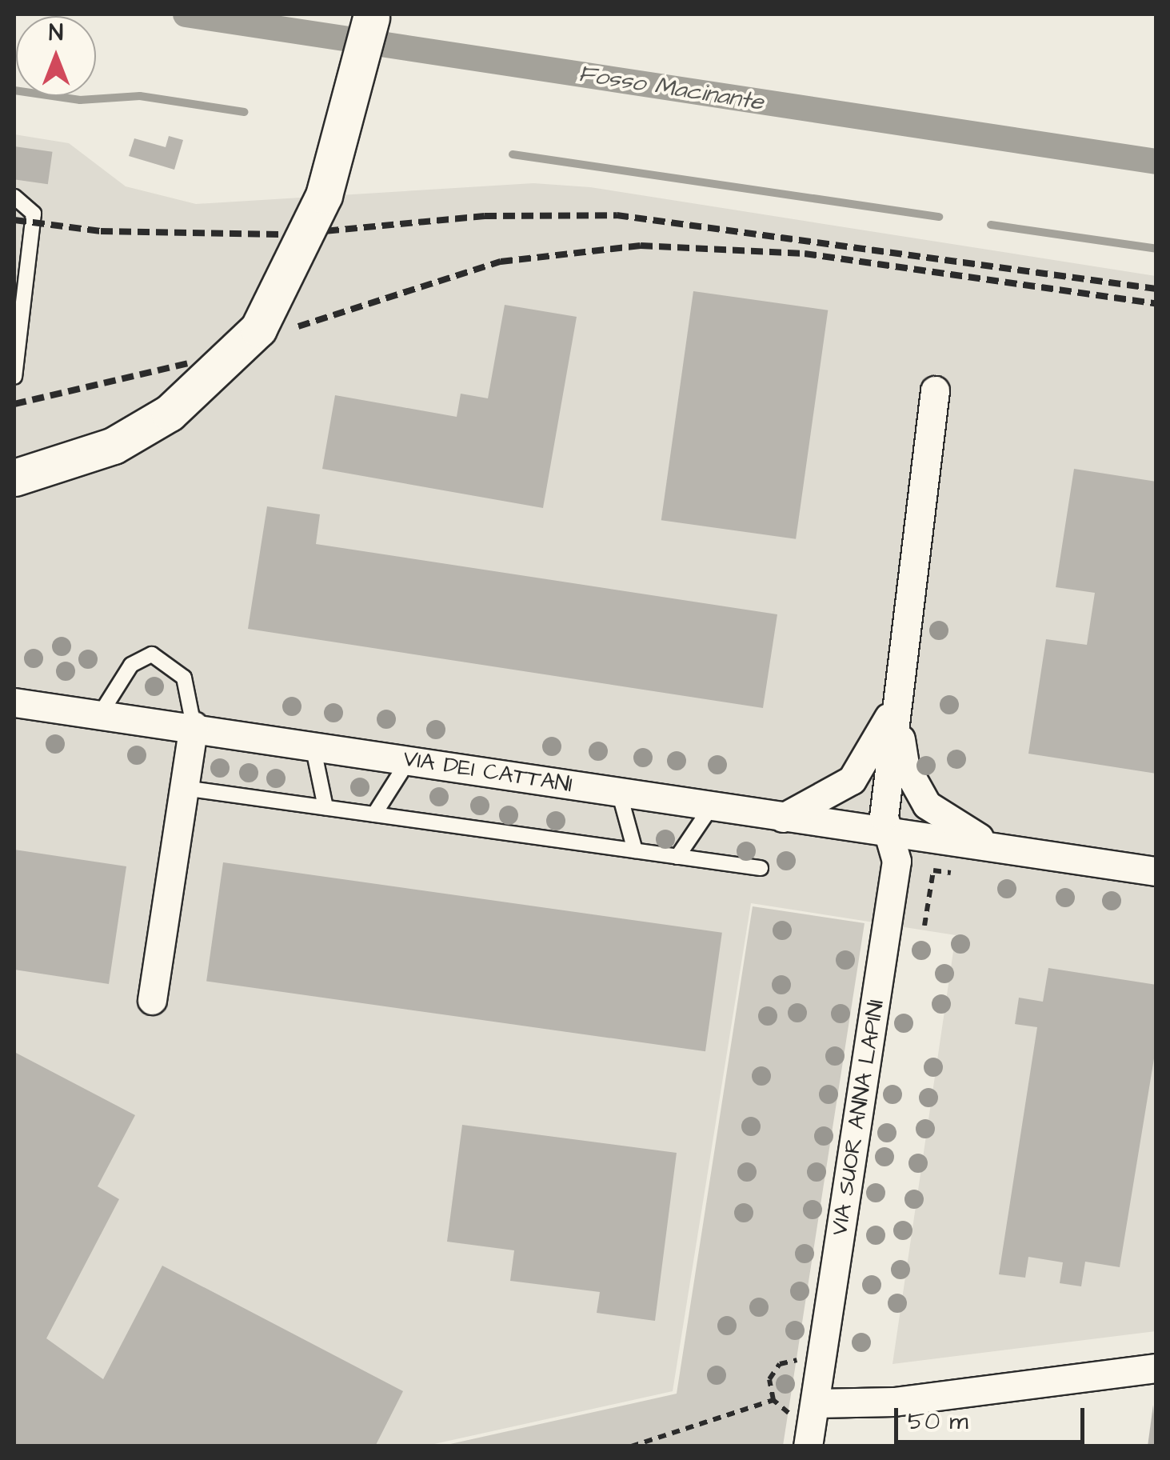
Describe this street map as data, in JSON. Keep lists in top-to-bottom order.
{
  "streets": {
    "street": ["VIA DEI CATTANI", "VIA SUOR ANNA LAPINI"]
  },
  "crossings": [
    ["VIA DEI CATTANI", "VIA SUOR ANNA LAPINI"]
  ],
  "water": ["Fosso Macinante"],
  "scale_bar": "50 m",
  "north": "top"
}
